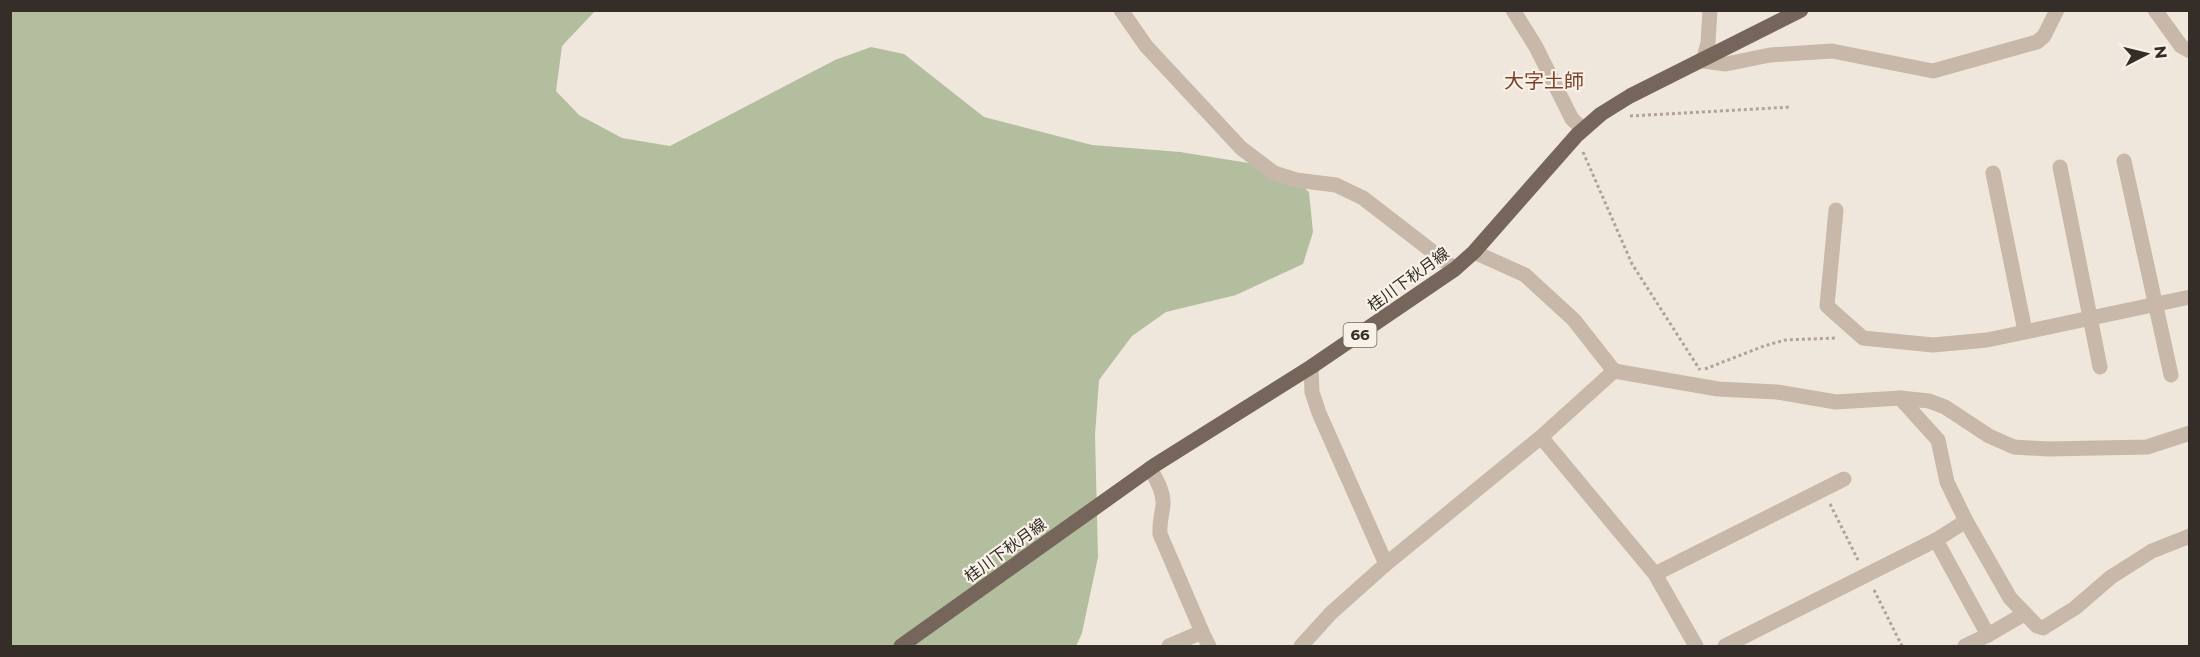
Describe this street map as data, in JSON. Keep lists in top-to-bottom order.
{
  "streets": {
    "main road": ["桂川下秋月線", "66"]
  },
  "districts": ["大字土師"],
  "north": "right"
}
